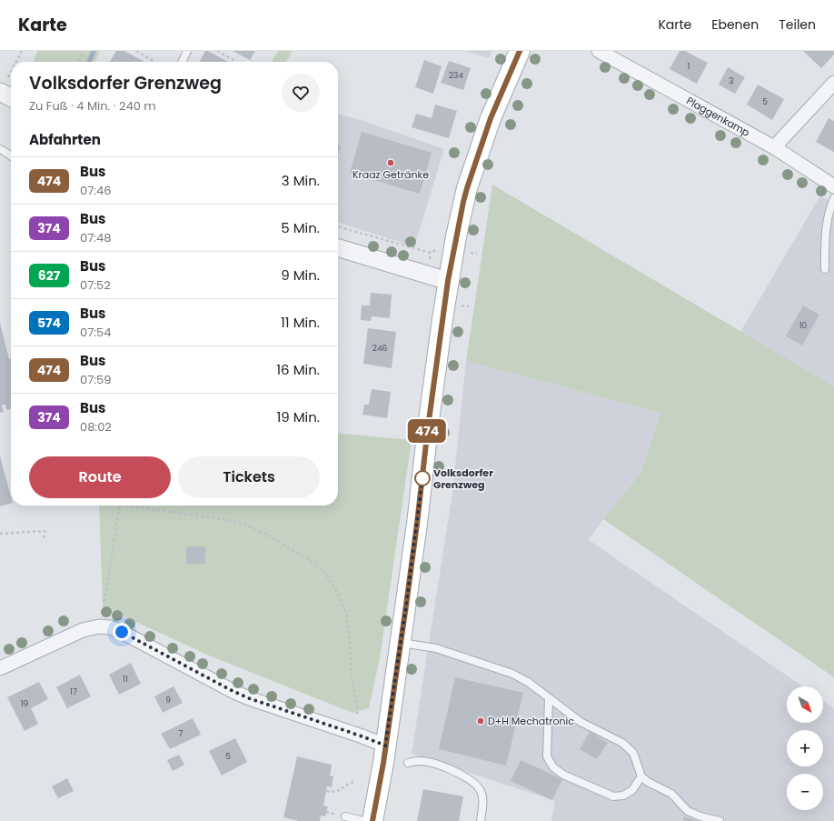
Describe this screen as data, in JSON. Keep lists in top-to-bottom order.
{
  "streets": {
    "street": ["Plaggenkamp"]
  },
  "places": ["Kraaz Getränke", "Volksdorfer Grenzweg", "D+H Mechatronic"],
  "lines": ["bus line 474"],
  "house_numbers": [
    "1",
    "234",
    "3",
    "5",
    "10",
    "246",
    "11",
    "17",
    "9",
    "19",
    "7",
    "5"
  ],
  "north": "bottom right",
  "page": {
    "header": "Karte",
    "nav": ["Karte", "Ebenen", "Teilen"],
    "on_map": "474",
    "heading": [
      ["Volksdorfer Grenzweg", "Zu Fuß · 4 Min. · 240 m"],
      "Abfahrten"
    ],
    "list": [
      {
        "mark": "474",
        "name": "Bus",
        "note": "07:46",
        "value": "3 Min."
      },
      {
        "mark": "374",
        "name": "Bus",
        "note": "07:48",
        "value": "5 Min."
      },
      {
        "mark": "627",
        "name": "Bus",
        "note": "07:52",
        "value": "9 Min."
      },
      {
        "mark": "574",
        "name": "Bus",
        "note": "07:54",
        "value": "11 Min."
      },
      {
        "mark": "474",
        "name": "Bus",
        "note": "07:59",
        "value": "16 Min."
      },
      {
        "mark": "374",
        "name": "Bus",
        "note": "08:02",
        "value": "19 Min."
      }
    ],
    "buttons": ["Route", "Tickets"],
    "map_buttons": ["+", "−"]
  }
}
